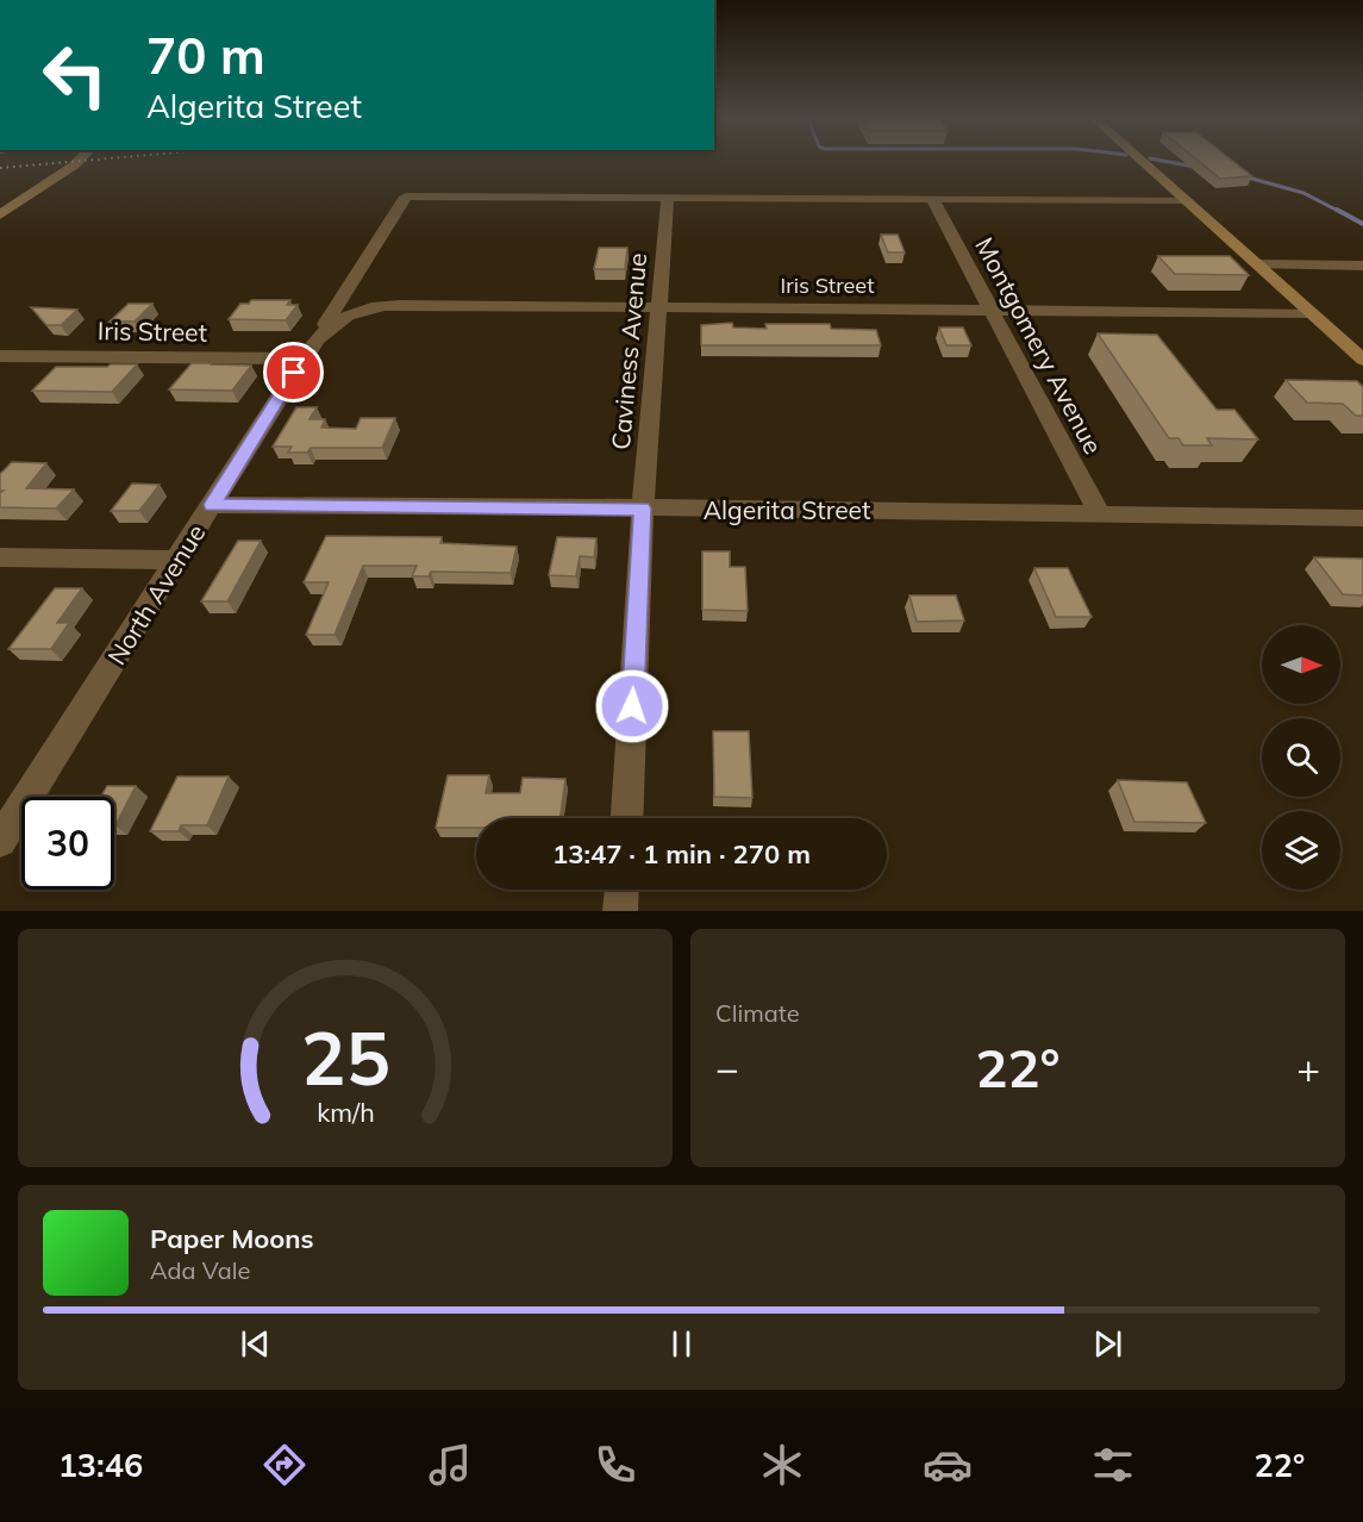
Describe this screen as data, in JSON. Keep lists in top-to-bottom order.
{
  "streets": {
    "street": [
      "Iris Street",
      "Montgomery Avenue",
      "Caviness Avenue",
      "Algerita Street",
      "North Avenue"
    ]
  },
  "crossings": [
    ["Iris Street", "Montgomery Avenue"],
    ["Iris Street", "Caviness Avenue"],
    ["Iris Street", "North Avenue"],
    ["Montgomery Avenue", "Algerita Street"],
    ["Caviness Avenue", "Algerita Street"],
    ["Caviness Avenue", "North Avenue"],
    ["Algerita Street", "North Avenue"]
  ],
  "north": "right",
  "page": {
    "turn": ["70 m", "Algerita Street"],
    "limit": "30",
    "trip": "13:47 · 1 min · 270 m",
    "tile": "Climate",
    "heat": ["−", "22°", "+"],
    "song": ["Paper Moons", "Ada Vale"],
    "tabs": ["13:46", "22°"],
    "gauge": ["25", "km/h"]
  }
}
